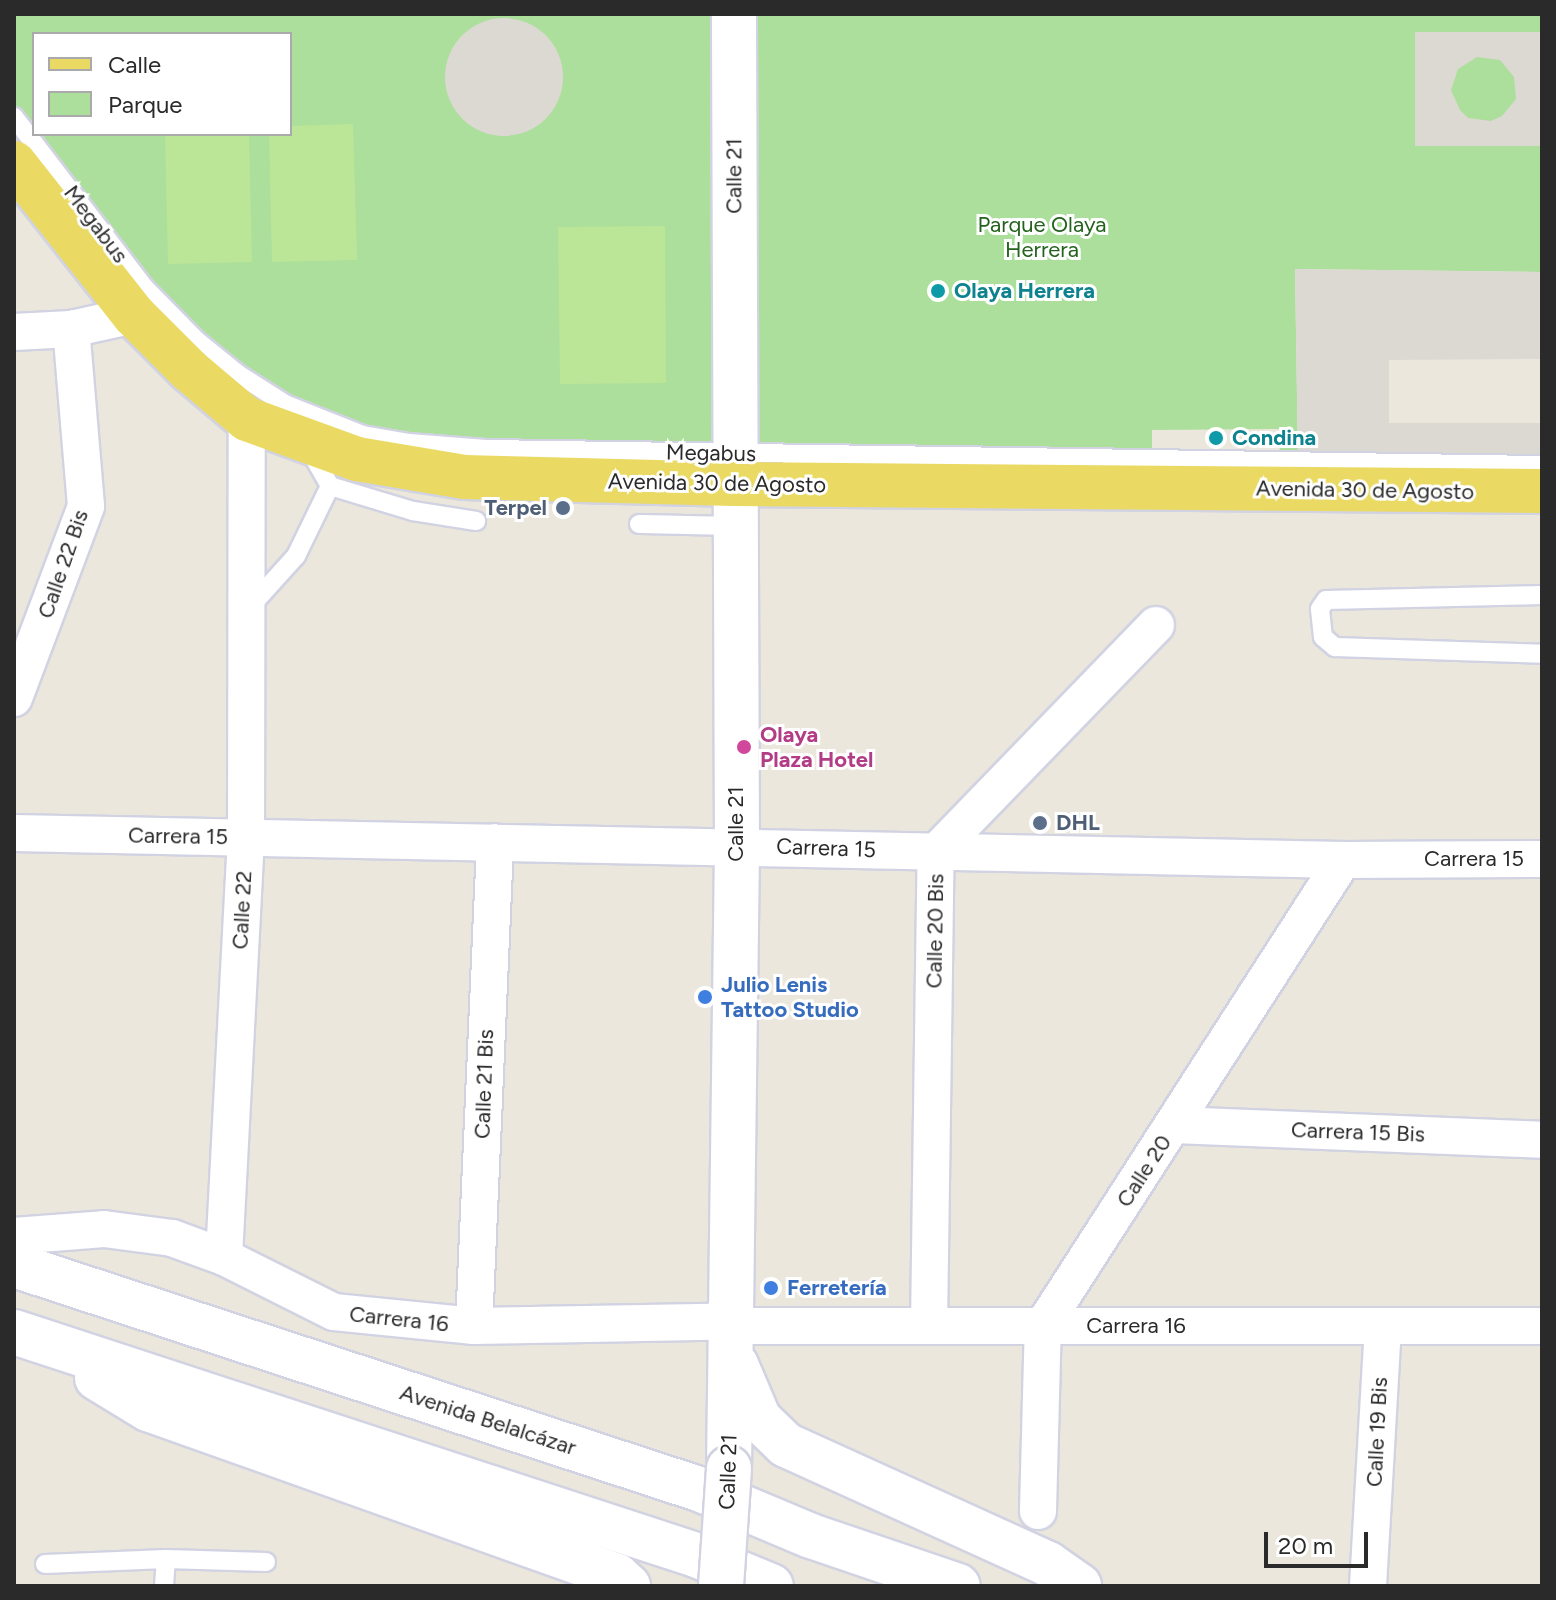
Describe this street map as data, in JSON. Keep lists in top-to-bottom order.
{
  "streets": {
    "main road": ["Calle 21", "Avenida 30 de Agosto", "Avenida Belalcázar"],
    "street": [
      "Calle 22 Bis",
      "Carrera 15",
      "Calle 22",
      "Calle 20 Bis",
      "Calle 21 Bis",
      "Carrera 15 Bis",
      "Calle 20",
      "Carrera 16",
      "Calle 19 Bis"
    ],
    "lane": ["Megabus"]
  },
  "crossings": [
    ["Calle 21", "Megabus"],
    ["Calle 21", "Avenida 30 de Agosto"],
    ["Calle 21", "Carrera 15"],
    ["Calle 21", "Carrera 16"],
    ["Megabus", "Avenida 30 de Agosto"],
    ["Avenida 30 de Agosto", "Calle 22"],
    ["Carrera 15", "Calle 22"],
    ["Carrera 15", "Calle 20 Bis"],
    ["Carrera 15", "Calle 21 Bis"],
    ["Carrera 15", "Calle 20"],
    ["Calle 22", "Carrera 16"],
    ["Calle 20 Bis", "Carrera 16"],
    ["Calle 21 Bis", "Carrera 16"],
    ["Carrera 15 Bis", "Calle 20"],
    ["Calle 20", "Carrera 16"],
    ["Carrera 16", "Calle 19 Bis"]
  ],
  "parks": ["Parque Olaya Herrera"],
  "places": [
    "Olaya Herrera",
    "Condina",
    "Terpel",
    "Olaya Plaza Hotel",
    "DHL",
    "Julio Lenis Tattoo Studio",
    "Ferretería"
  ],
  "legend": ["Calle", "Parque"],
  "scale_bar": "20 m"
}
